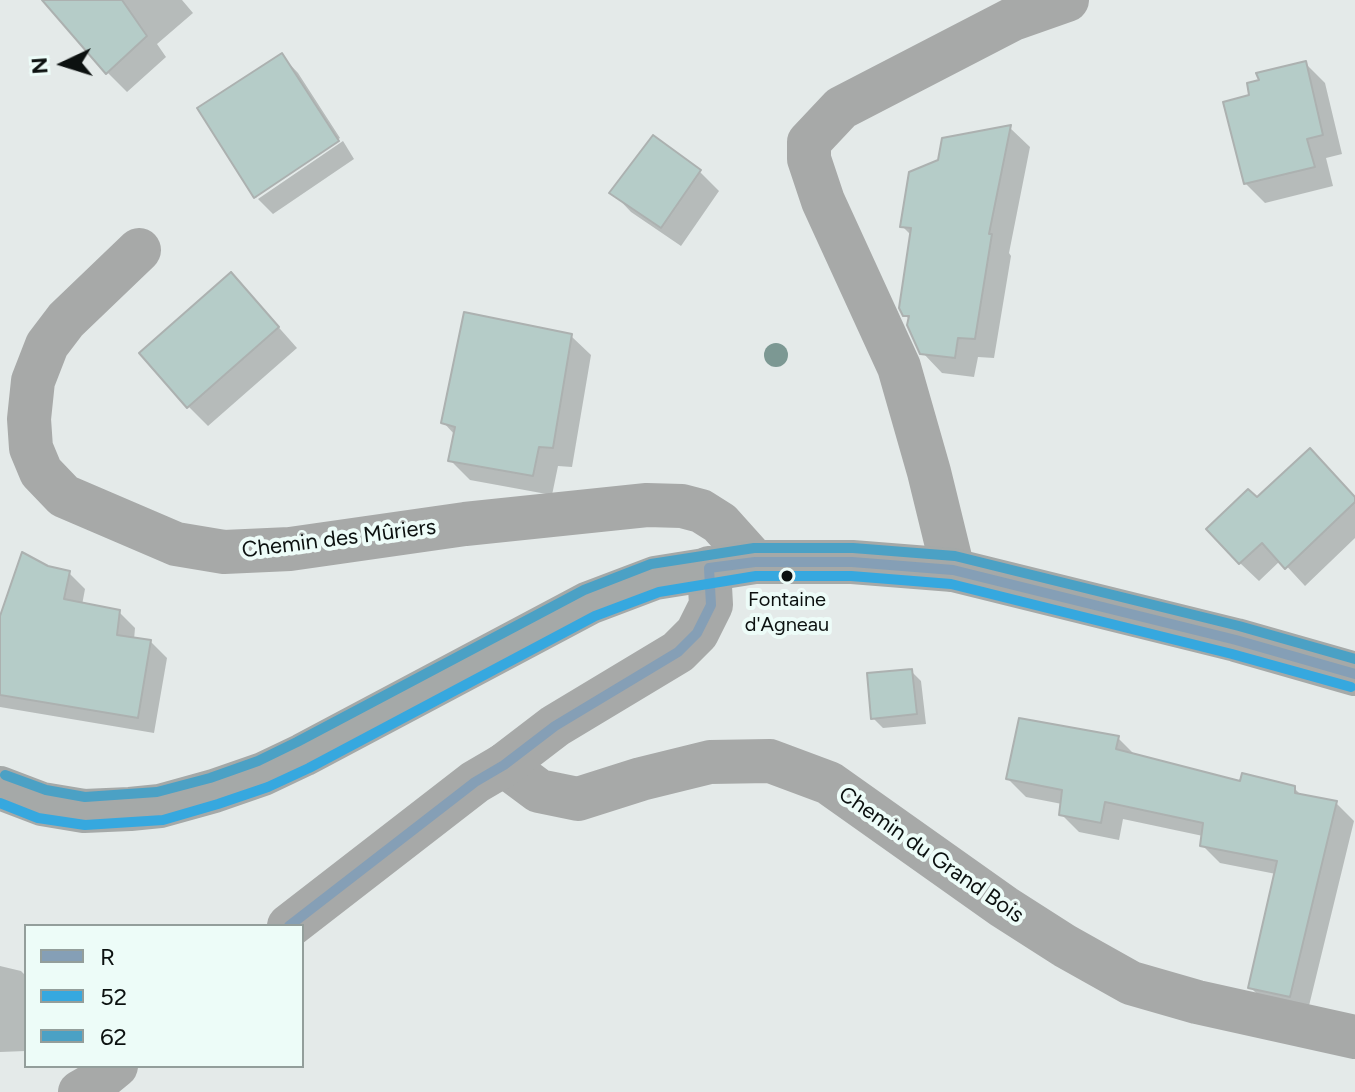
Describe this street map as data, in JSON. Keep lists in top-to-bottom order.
{
  "streets": {
    "street": ["Chemin des Mûriers", "Chemin du Grand Bois"]
  },
  "places": ["Fontaine d'Agneau"],
  "lines": ["transit line 62", "transit line R", "transit line 52"],
  "legend": ["R", "52", "62"],
  "north": "left"
}
